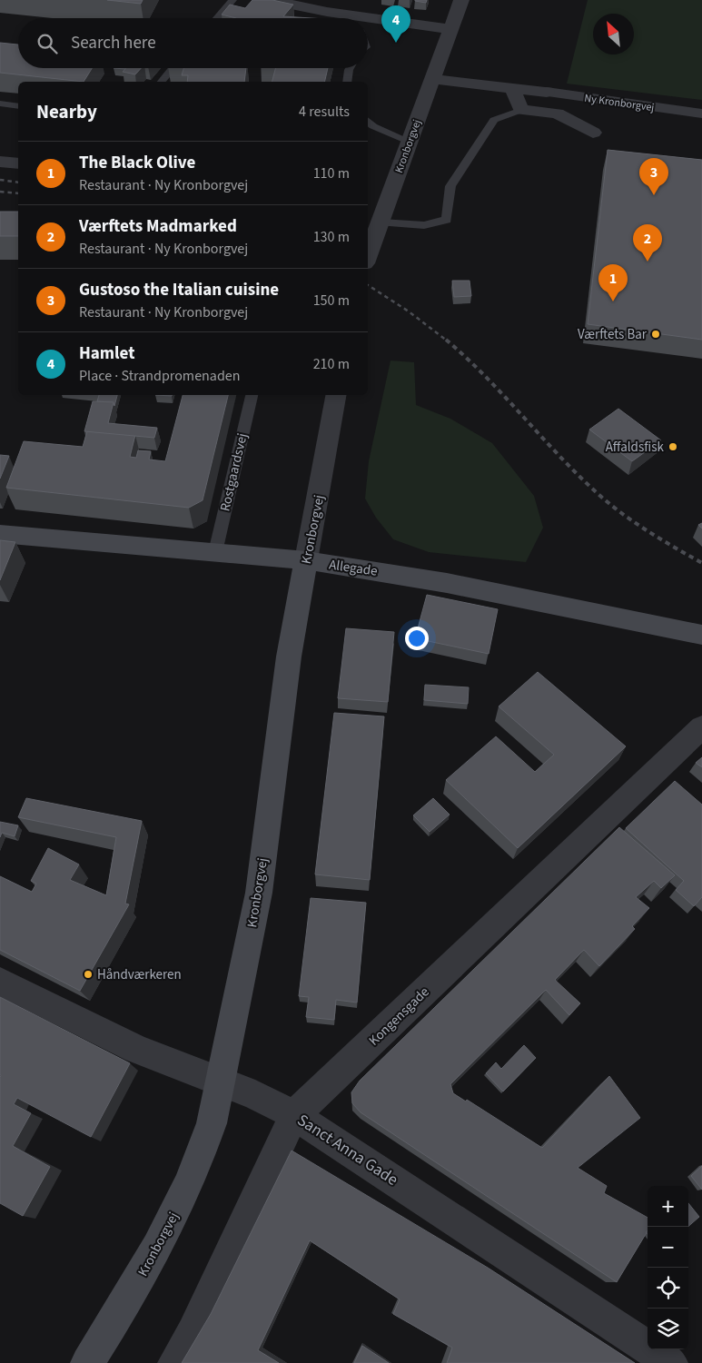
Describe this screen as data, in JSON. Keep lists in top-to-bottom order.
{
  "streets": {
    "main road": ["Kronborgvej", "Allegade"],
    "street": ["Ny Kronborgvej", "Kongensgade", "Sanct Anna Gade"],
    "lane": ["Rostgaardsvej"]
  },
  "crossings": [
    ["Ny Kronborgvej", "Kronborgvej"],
    ["Kronborgvej", "Allegade"],
    ["Kronborgvej", "Sanct Anna Gade"],
    ["Rostgaardsvej", "Allegade"],
    ["Kongensgade", "Sanct Anna Gade"]
  ],
  "places": ["Værftets Bar", "Affaldsfisk", "Håndværkeren"],
  "north": "top left",
  "page": {
    "pins": [
      "4",
      "3",
      "2",
      "1"
    ],
    "search": "Search here",
    "heading": ["Nearby", "4 results"],
    "list": [
      {
        "mark": "1",
        "name": "The Black Olive",
        "note": "Restaurant · Ny Kronborgvej",
        "value": "110 m"
      },
      {
        "mark": "2",
        "name": "Værftets Madmarked",
        "note": "Restaurant · Ny Kronborgvej",
        "value": "130 m"
      },
      {
        "mark": "3",
        "name": "Gustoso the Italian cuisine",
        "note": "Restaurant · Ny Kronborgvej",
        "value": "150 m"
      },
      {
        "mark": "4",
        "name": "Hamlet",
        "note": "Place · Strandpromenaden",
        "value": "210 m"
      }
    ],
    "map_buttons": ["+", "−"]
  }
}
